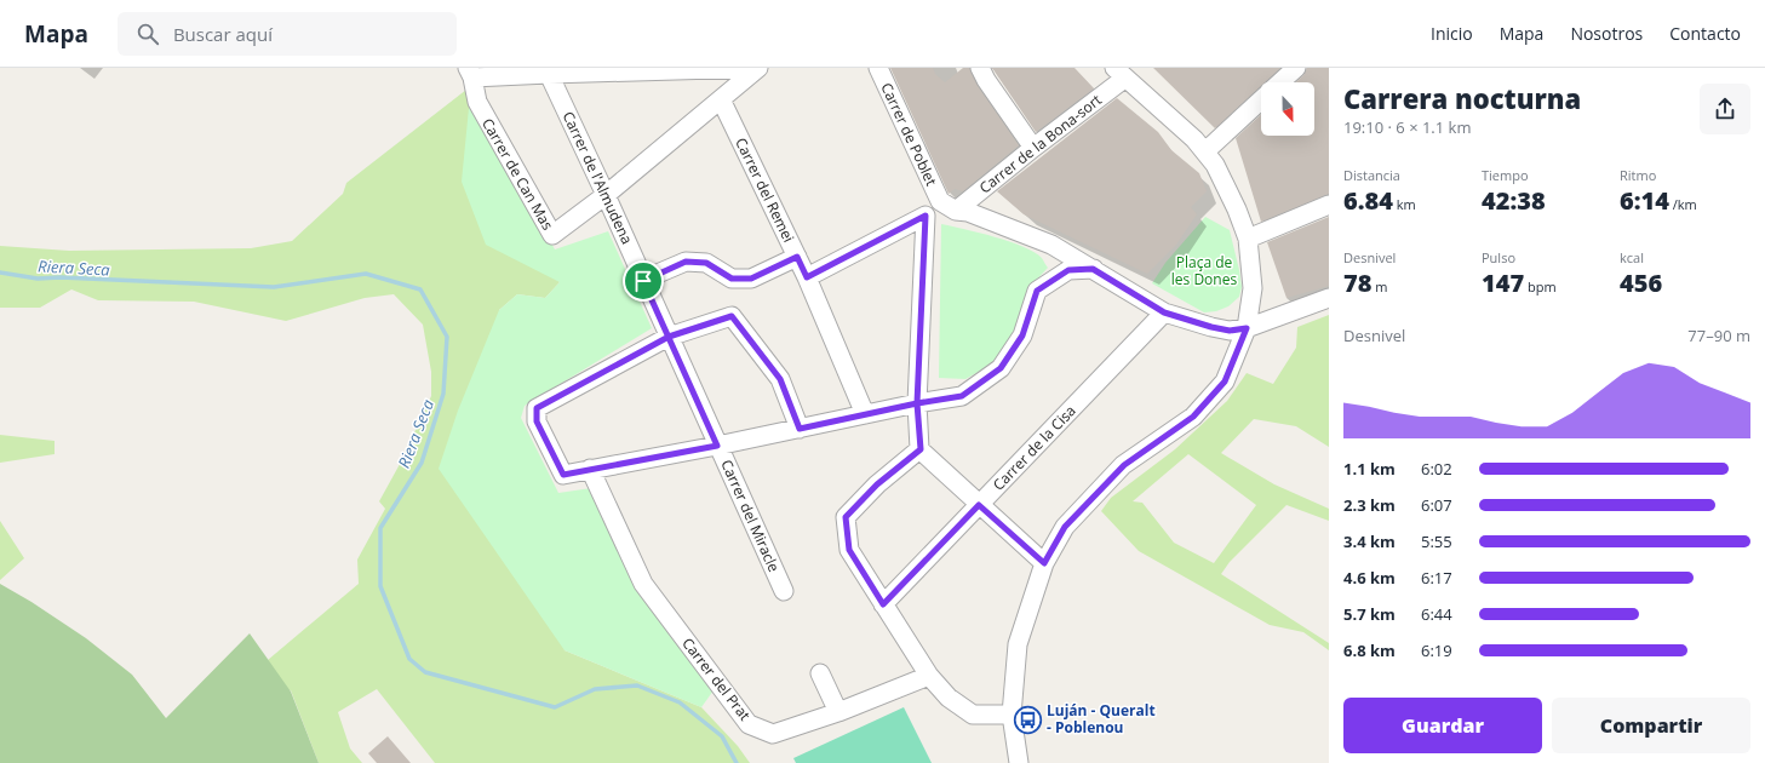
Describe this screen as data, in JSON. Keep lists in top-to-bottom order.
{
  "streets": {
    "street": [
      "Carrer de Poblet",
      "Carrer de la Bona-sort",
      "Carrer de Can Mas",
      "Carrer de l'Almudena",
      "Carrer del Remei",
      "Carrer de la Cisa",
      "Carrer del Miracle",
      "Carrer del Prat"
    ]
  },
  "crossings": [
    ["Carrer de Poblet", "Carrer de la Bona-sort"],
    ["Carrer de Can Mas", "Carrer de l'Almudena"],
    ["Carrer de l'Almudena", "Carrer del Miracle"]
  ],
  "water": ["Riera Seca"],
  "parks": ["Plaça de les Dones"],
  "places": {
    "bus stop": ["Luján - Queralt - Poblenou"]
  },
  "north": "bottom",
  "page": {
    "header": "Mapa",
    "search": "Buscar aquí",
    "nav": [
      "Inicio",
      "Mapa",
      "Nosotros",
      "Contacto"
    ],
    "heading": ["Carrera nocturna", "19:10 · 6 × 1.1 km"],
    "stats": [
      ["Distancia", "6.84 km"],
      ["Tiempo", "42:38"],
      ["Ritmo", "6:14 /km"],
      ["Desnivel", "78 m"],
      ["Pulso", "147 bpm"],
      ["kcal", "456"]
    ],
    "chart": ["Desnivel", "77–90 m"],
    "list": [
      {
        "name": "1.1 km",
        "note": "6:02"
      },
      {
        "name": "2.3 km",
        "note": "6:07"
      },
      {
        "name": "3.4 km",
        "note": "5:55"
      },
      {
        "name": "4.6 km",
        "note": "6:17"
      },
      {
        "name": "5.7 km",
        "note": "6:44"
      },
      {
        "name": "6.8 km",
        "note": "6:19"
      }
    ],
    "buttons": ["Guardar", "Compartir"]
  }
}
